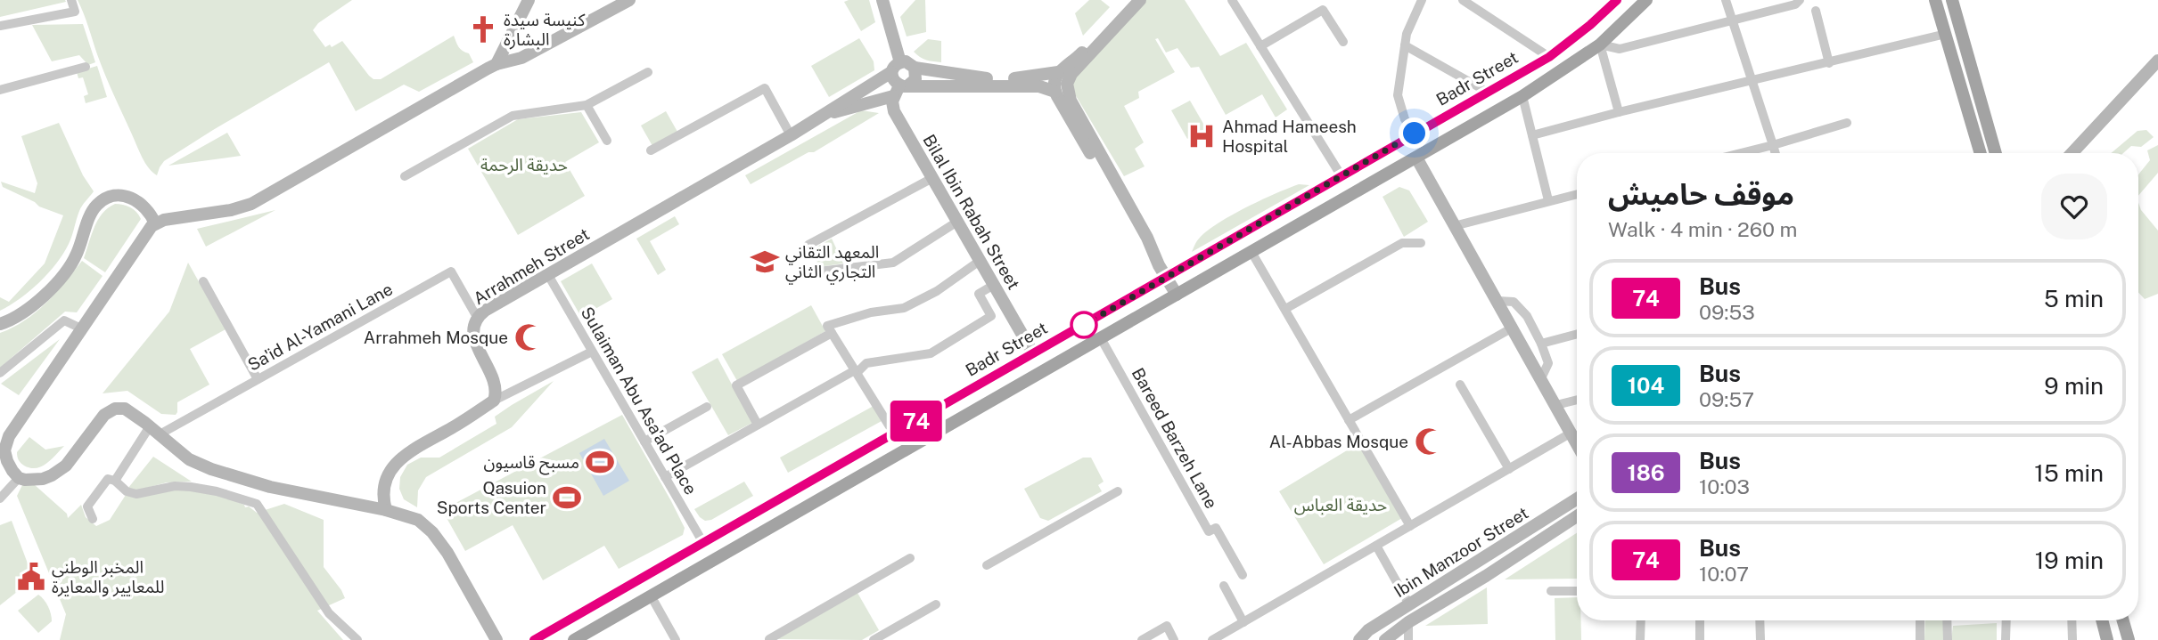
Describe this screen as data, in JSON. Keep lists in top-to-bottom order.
{
  "streets": {
    "main road": [
      "Badr Street",
      "Bilal Ibin Rabah Street",
      "Arrahmeh Street",
      "Ibin Manzoor Street"
    ],
    "street": ["Sa'id Al-Yamani Lane", "Sulaiman Abu Asa'ad Place", "Bareed Barzeh Lane"]
  },
  "crossings": [
    ["Badr Street", "Bilal Ibin Rabah Street"],
    ["Badr Street", "Sulaiman Abu Asa'ad Place"],
    ["Bilal Ibin Rabah Street", "Arrahmeh Street"],
    ["Arrahmeh Street", "Sa'id Al-Yamani Lane"],
    ["Arrahmeh Street", "Sulaiman Abu Asa'ad Place"]
  ],
  "parks": ["حديقة الرحمة", "حديقة العباس"],
  "places": {
    "church": ["كنيسة سيدة البشارة"],
    "hospital": ["Ahmad Hameesh Hospital"],
    "school or university": ["المعهد التقاني التجاري الثاني"],
    "mosque": ["Arrahmeh Mosque", "Al-Abbas Mosque"],
    "sports": ["مسبح قاسيون", "Qasuion Sports Center"],
    "public building": ["المخبر الوطني للمعايير والمعايرة"]
  },
  "lines": ["bus line 74"],
  "page": {
    "on_map": "74",
    "heading": ["موقف حاميش", "Walk · 4 min · 260 m"],
    "list": [
      {
        "mark": "74",
        "name": "Bus",
        "note": "09:53",
        "value": "5 min"
      },
      {
        "mark": "104",
        "name": "Bus",
        "note": "09:57",
        "value": "9 min"
      },
      {
        "mark": "186",
        "name": "Bus",
        "note": "10:03",
        "value": "15 min"
      },
      {
        "mark": "74",
        "name": "Bus",
        "note": "10:07",
        "value": "19 min"
      }
    ]
  }
}
